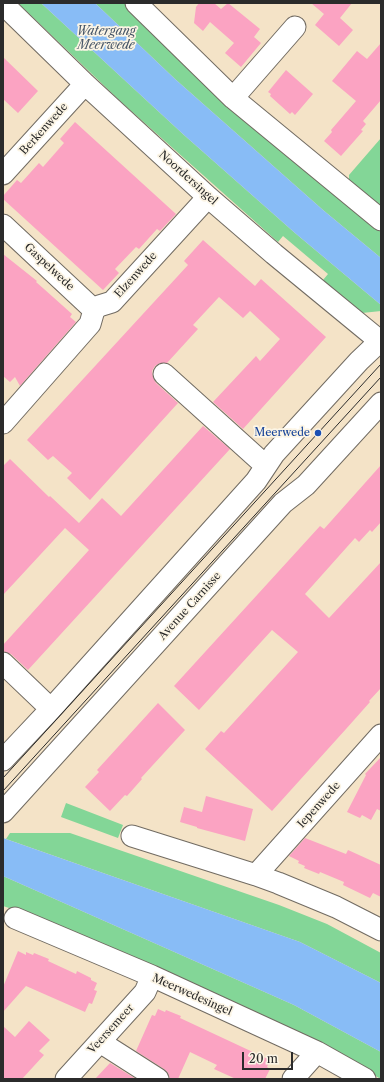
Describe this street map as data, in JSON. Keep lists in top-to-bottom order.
{
  "streets": {
    "street": [
      "Berkenwede",
      "Noordersingel",
      "Gaspelwede",
      "Elzenwede",
      "Avenue Carnisse",
      "Iepenwede",
      "Meerwedesingel",
      "Veersemeer"
    ]
  },
  "crossings": [
    ["Berkenwede", "Noordersingel"],
    ["Noordersingel", "Elzenwede"],
    ["Gaspelwede", "Elzenwede"],
    ["Meerwedesingel", "Veersemeer"]
  ],
  "water": ["Watergang Meerwede"],
  "places": ["Meerwede"],
  "scale_bar": "20 m"
}
